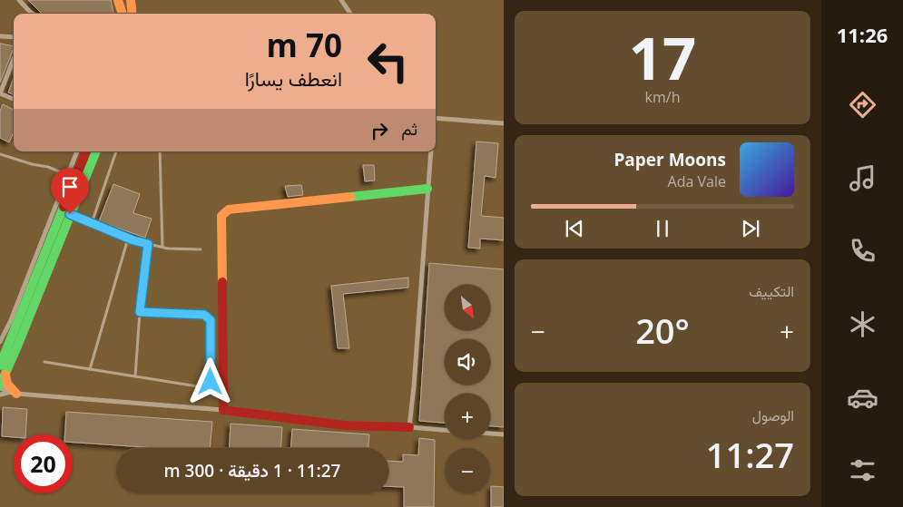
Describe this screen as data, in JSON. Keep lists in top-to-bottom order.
{
  "north": "bottom right",
  "page": {
    "tabs": "11:26",
    "tile": [
      ["17", "km/h"],
      "التكييف",
      ["الوصول", "11:27"]
    ],
    "turn": ["70 m", "انعطف يسارًا"],
    "then": "ثم",
    "song": ["Paper Moons", "Ada Vale"],
    "map_buttons": ["+", "−"],
    "heat": ["−", "20°", "+"],
    "limit": "20",
    "trip": "11:27 · 1 دقيقة · 300 m"
  }
}
